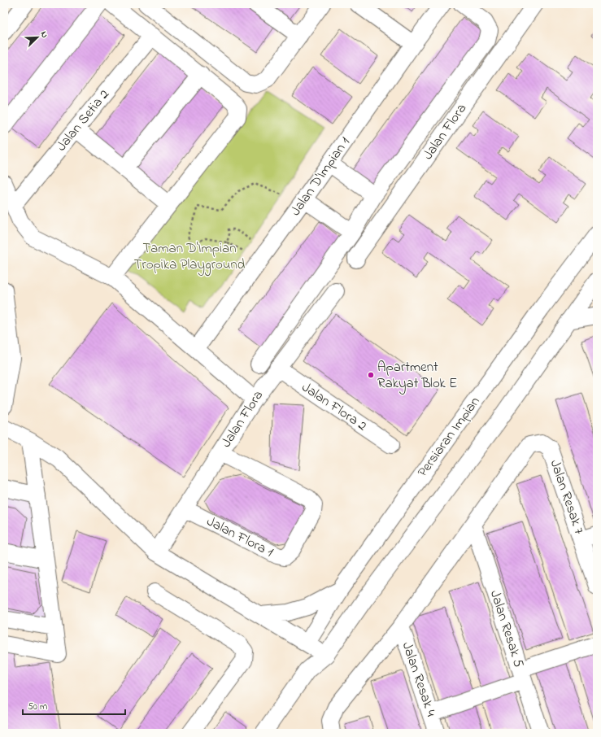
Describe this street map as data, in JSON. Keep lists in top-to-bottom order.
{
  "streets": {
    "street": [
      "Jalan Setia 2",
      "Jalan Flora",
      "Jalan D'Impian 1",
      "Jalan Flora 2",
      "Persiaran Impian",
      "Jalan Resak 7",
      "Jalan Flora 1",
      "Jalan Resak 5",
      "Jalan Resak 4"
    ]
  },
  "crossings": [
    ["Jalan Flora", "Jalan Flora 2"],
    ["Jalan Flora", "Jalan Flora 1"],
    ["Jalan Resak 7", "Jalan Resak 5"]
  ],
  "parks": ["Taman D'Impian Tropika Playground"],
  "places": ["Apartment Rakyat Blok E"],
  "scale_bar": "50 m",
  "north": "top right"
}
